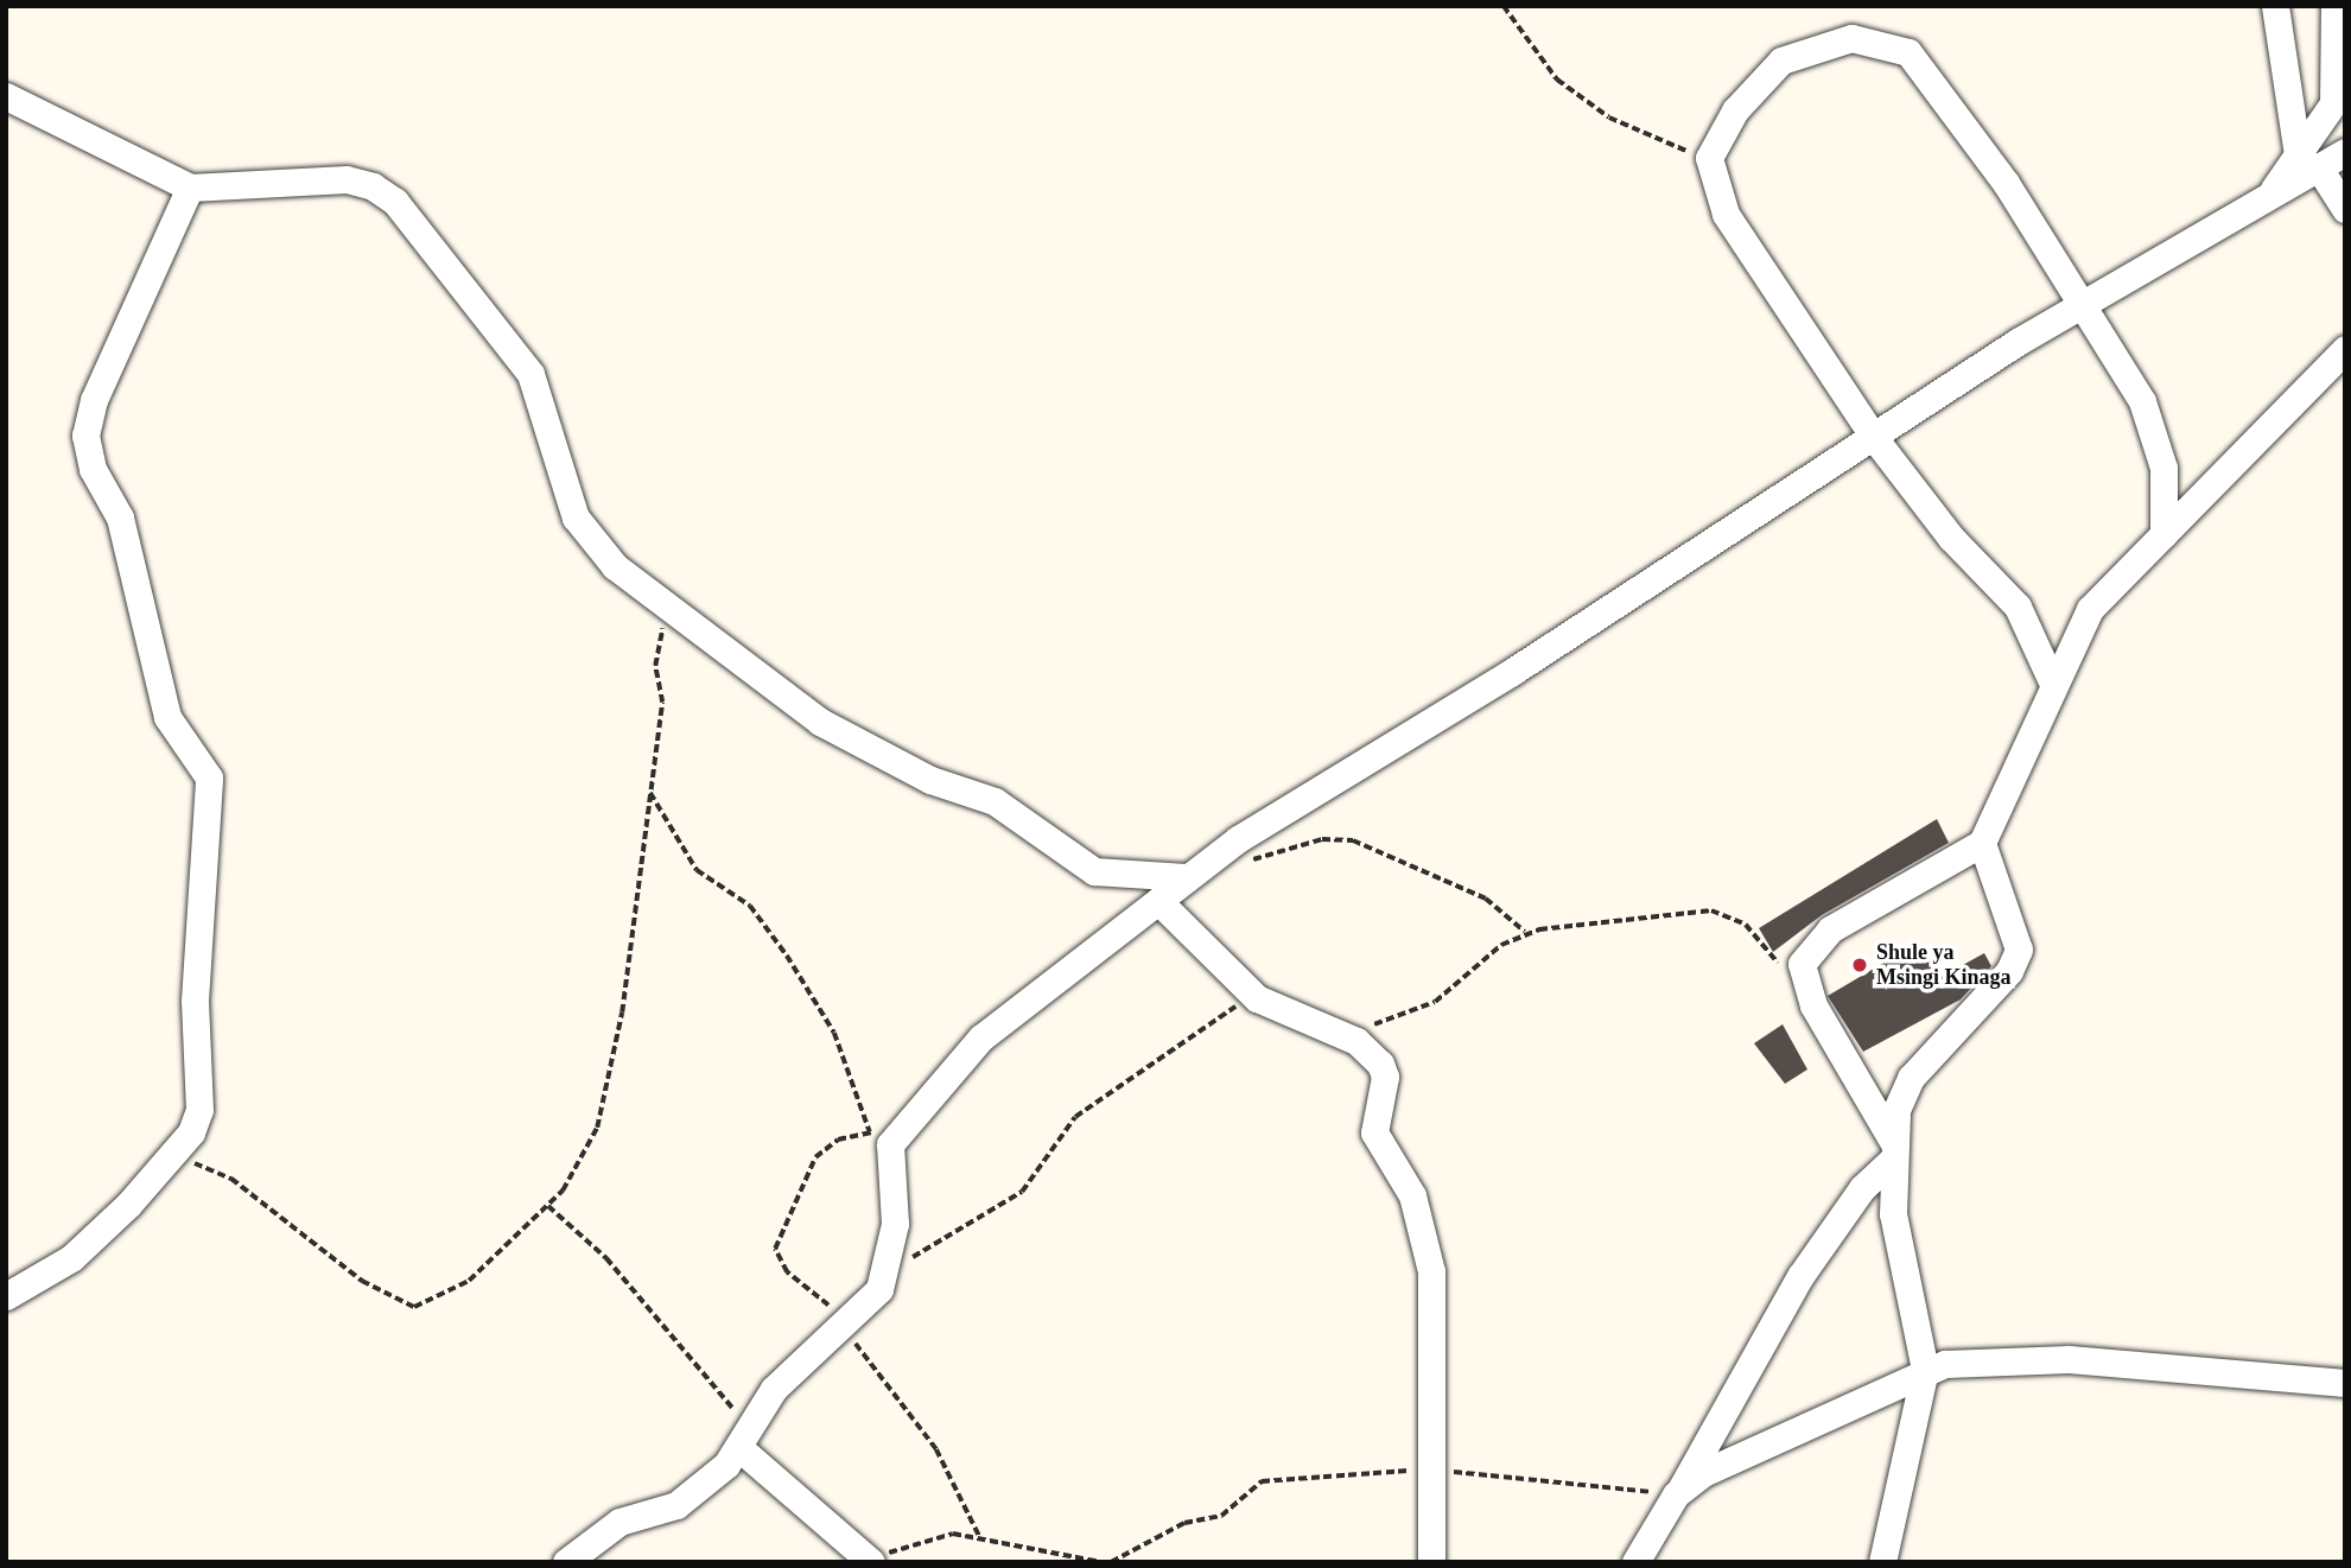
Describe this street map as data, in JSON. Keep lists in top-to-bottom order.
{
  "places": ["Shule ya Msingi Kinaga"]
}
